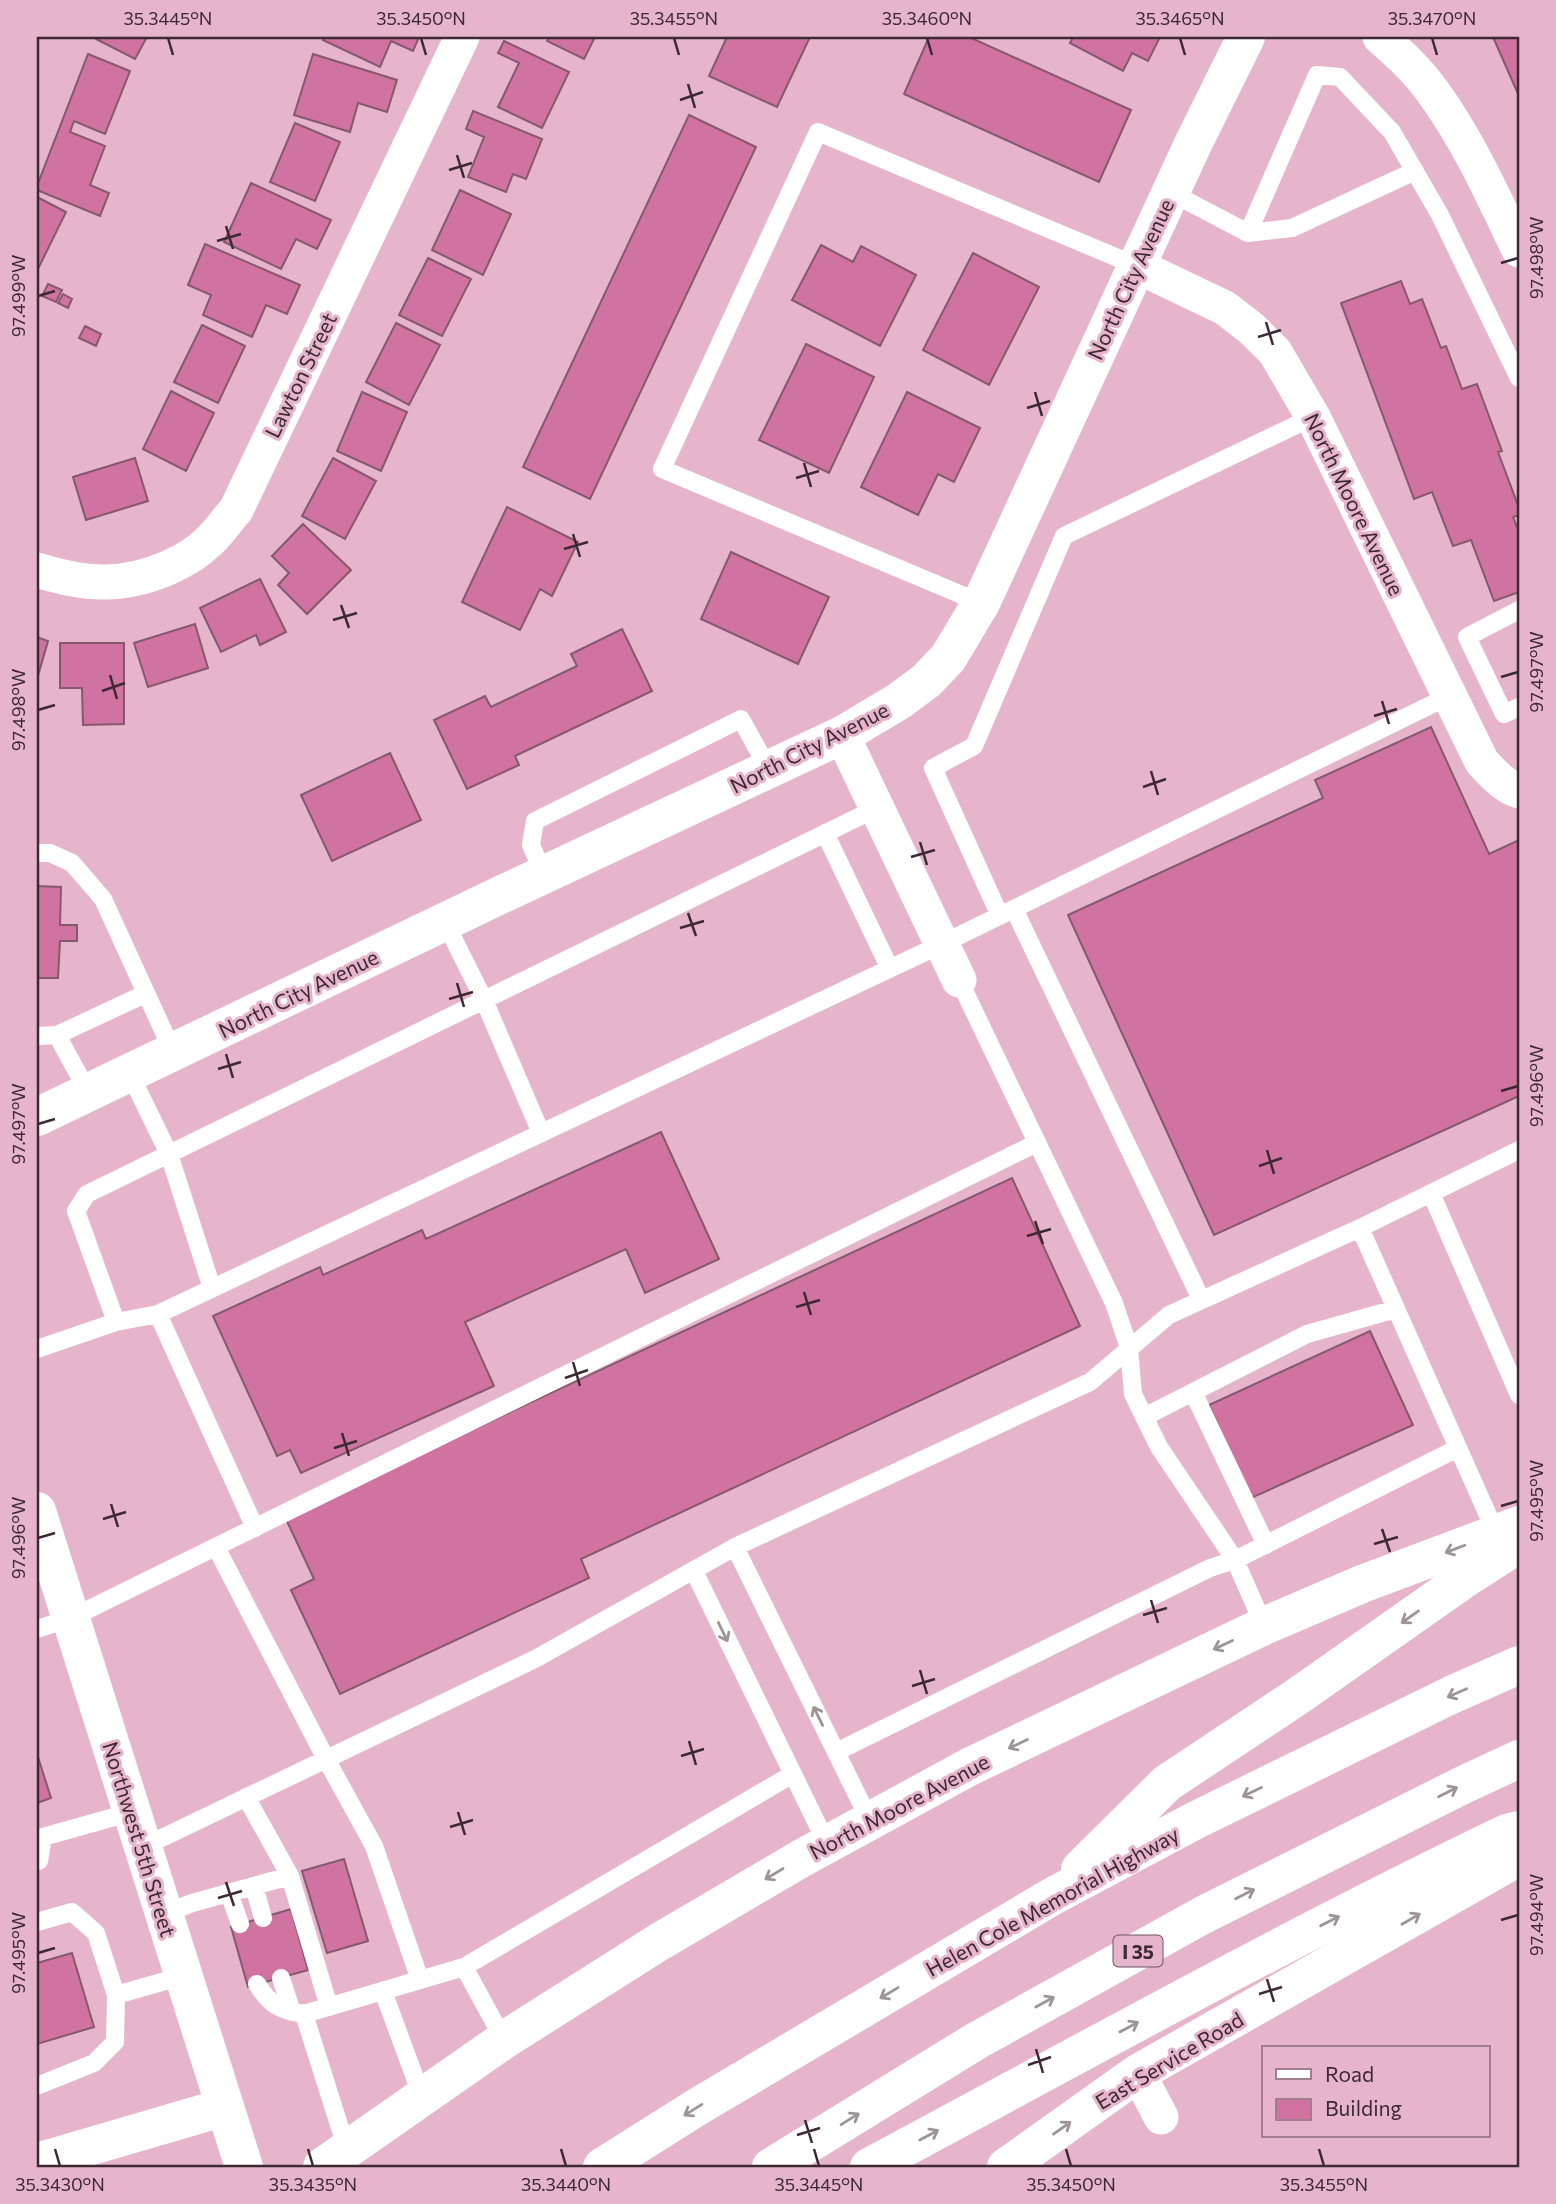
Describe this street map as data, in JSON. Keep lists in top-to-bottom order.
{
  "streets": {
    "main road": [
      "North City Avenue",
      "North Moore Avenue",
      "Northwest 5th Street",
      "Helen Cole Memorial Highway",
      "I 35",
      "East Service Road"
    ],
    "street": ["Lawton Street"]
  },
  "crossings": [
    ["North City Avenue", "North Moore Avenue"]
  ],
  "one_way": ["North Moore Avenue"],
  "legend": ["Road", "Building"],
  "coordinates": [
    "35.3445°N",
    "35.3450°N",
    "35.3455°N",
    "35.3460°N",
    "35.3465°N",
    "35.3470°N",
    "97.498°W",
    "97.499°W",
    "97.497°W",
    "97.496°W",
    "97.495°W",
    "97.494°W",
    "35.3430°N",
    "35.3435°N",
    "35.3440°N"
  ]
}
